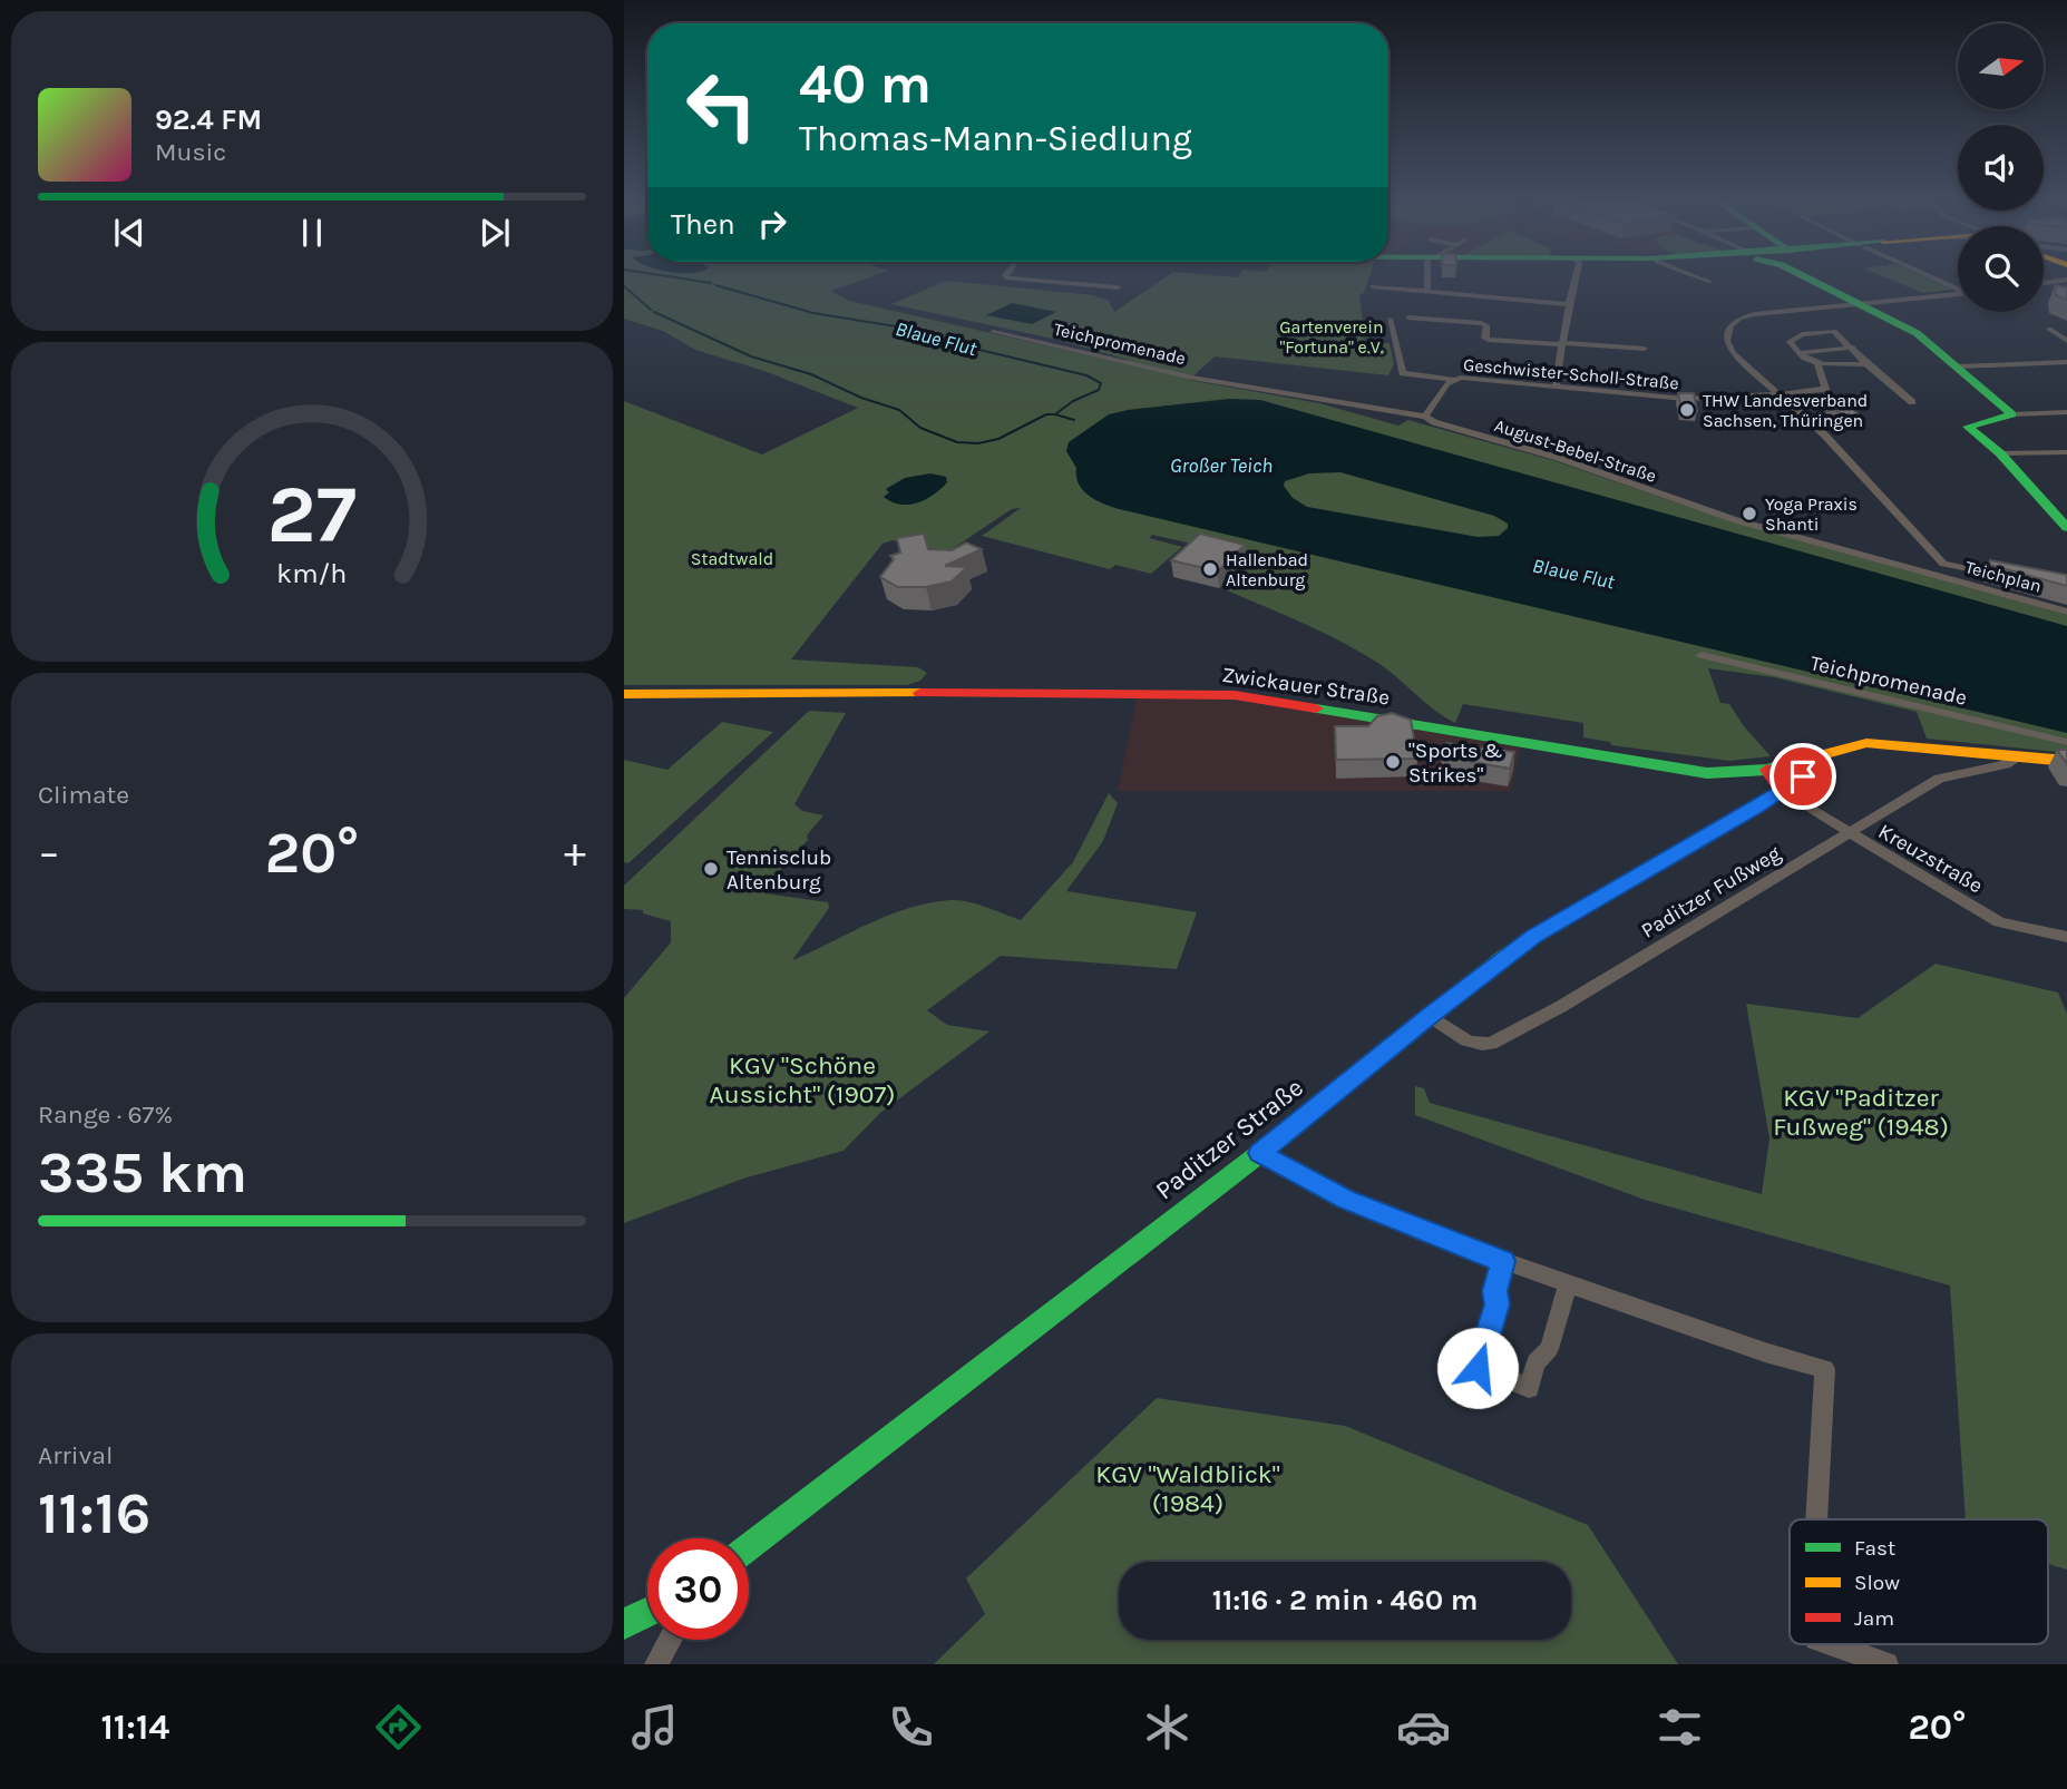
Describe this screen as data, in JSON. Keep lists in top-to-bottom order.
{
  "streets": {
    "street": [
      "Teichpromenade",
      "Geschwister-Scholl-Straße",
      "August-Bebel-Straße",
      "Teichplan",
      "Zwickauer Straße",
      "Kreuzstraße",
      "Paditzer Fußweg",
      "Paditzer Straße"
    ]
  },
  "crossings": [
    ["Teichpromenade", "August-Bebel-Straße"],
    ["Geschwister-Scholl-Straße", "August-Bebel-Straße"],
    ["August-Bebel-Straße", "Teichplan"],
    ["Zwickauer Straße", "Paditzer Fußweg"],
    ["Zwickauer Straße", "Paditzer Straße"],
    ["Kreuzstraße", "Paditzer Fußweg"],
    ["Kreuzstraße", "Paditzer Straße"],
    ["Paditzer Fußweg", "Paditzer Straße"]
  ],
  "water": ["Blaue Flut", "Großer Teich"],
  "parks": [
    "Gartenverein \"Fortuna\" e.V.",
    "Stadtwald",
    "KGV \"Schöne Aussicht\" (1907)",
    "KGV \"Paditzer Fußweg\" (1948)",
    "KGV \"Waldblick\" (1984)"
  ],
  "places": [
    "THW Landesverband Sachsen, Thüringen",
    "Yoga Praxis Shanti",
    "Hallenbad Altenburg",
    "\"Sports & Strikes\"",
    "Tennisclub Altenburg"
  ],
  "legend": ["Fast", "Slow", "Jam"],
  "north": "right",
  "page": {
    "turn": ["40 m", "Thomas-Mann-Siedlung"],
    "song": ["92.4 FM", "Music"],
    "then": "Then",
    "tile": [
      "Climate",
      ["Range · 67%", "335 km"],
      ["Arrival", "11:16"]
    ],
    "heat": ["−", "20°", "+"],
    "limit": "30",
    "trip": "11:16 · 2 min · 460 m",
    "tabs": ["11:14", "20°"],
    "gauge": ["27", "km/h"]
  }
}
